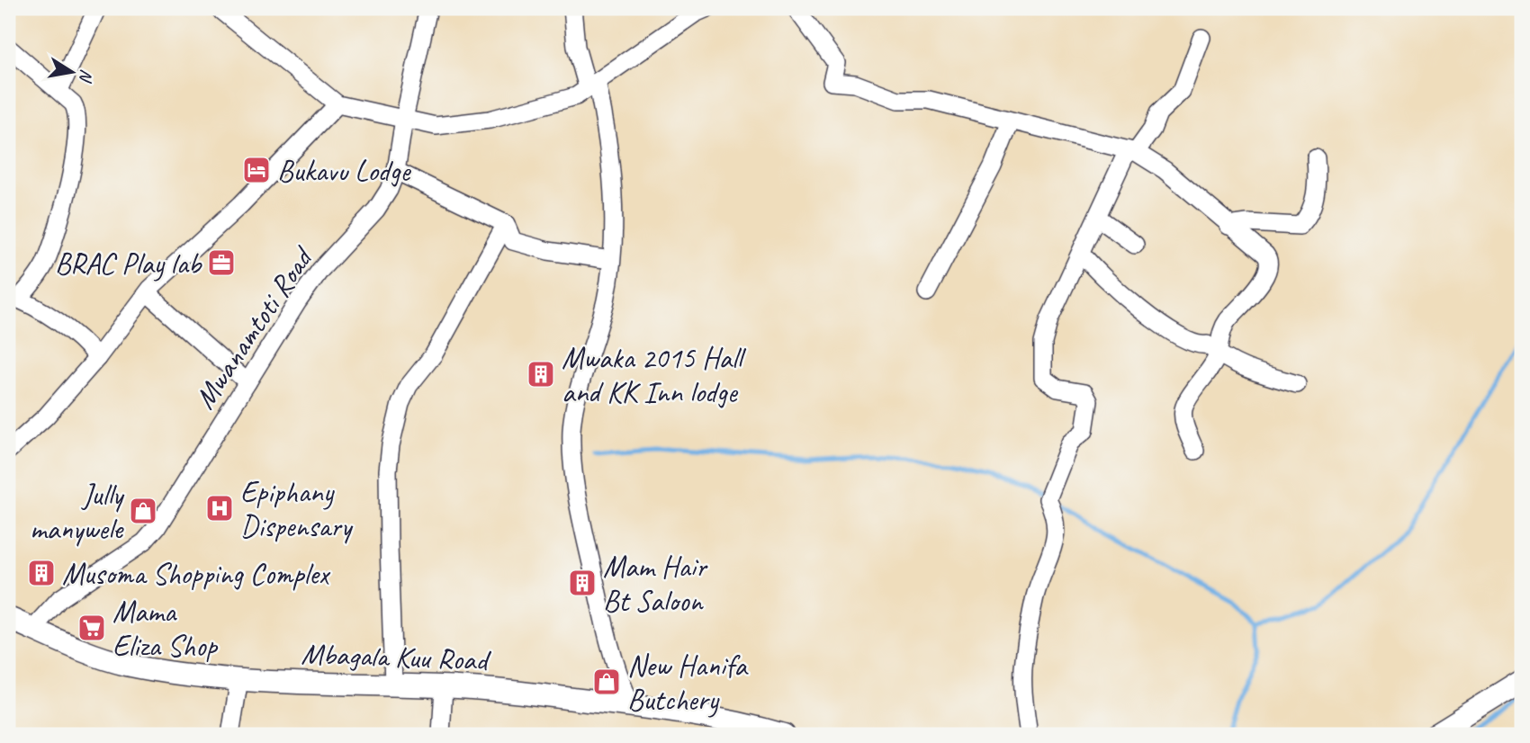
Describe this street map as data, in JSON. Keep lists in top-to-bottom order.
{
  "streets": {
    "street": ["Mwanamtoti Road", "Mbagala Kuu Road"]
  },
  "crossings": [
    ["Mwanamtoti Road", "Mbagala Kuu Road"]
  ],
  "places": {
    "hotel": ["Bukavu Lodge"],
    "office": ["BRAC Play lab"],
    "building": ["Mwaka 2015 Hall and KK Inn lodge", "Musoma Shopping Complex", "Mam Hair Bt Saloon"],
    "hospital": ["Epiphany Dispensary"],
    "shop": ["Jully manywele", "New Hanifa Butchery"],
    "supermarket": ["Mama Eliza Shop"]
  },
  "north": "right"
}
